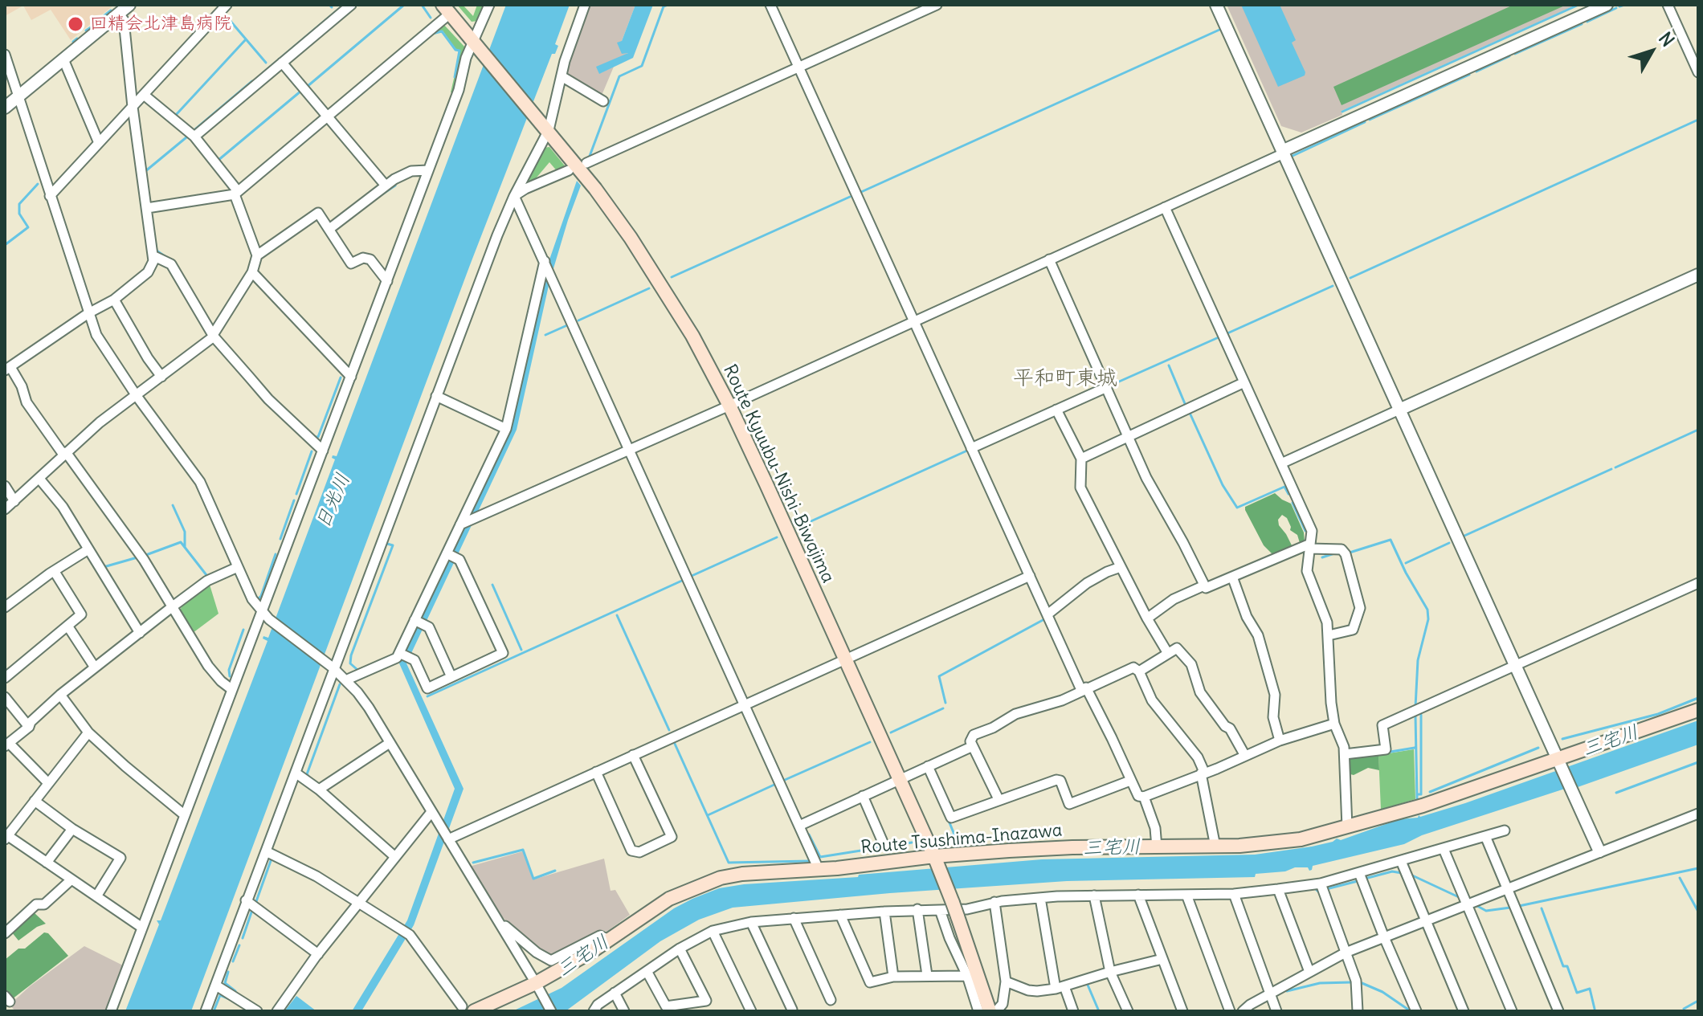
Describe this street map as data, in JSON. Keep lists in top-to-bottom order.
{
  "streets": {
    "main road": ["Route Kyuubu-Nishi-Biwajima", "Route Tsushima-Inazawa"]
  },
  "crossings": [
    ["Route Kyuubu-Nishi-Biwajima", "Route Tsushima-Inazawa"]
  ],
  "districts": ["平和町東城"],
  "water": ["日光川", "三宅川"],
  "places": ["回精会北津島病院"],
  "north": "top right"
}
